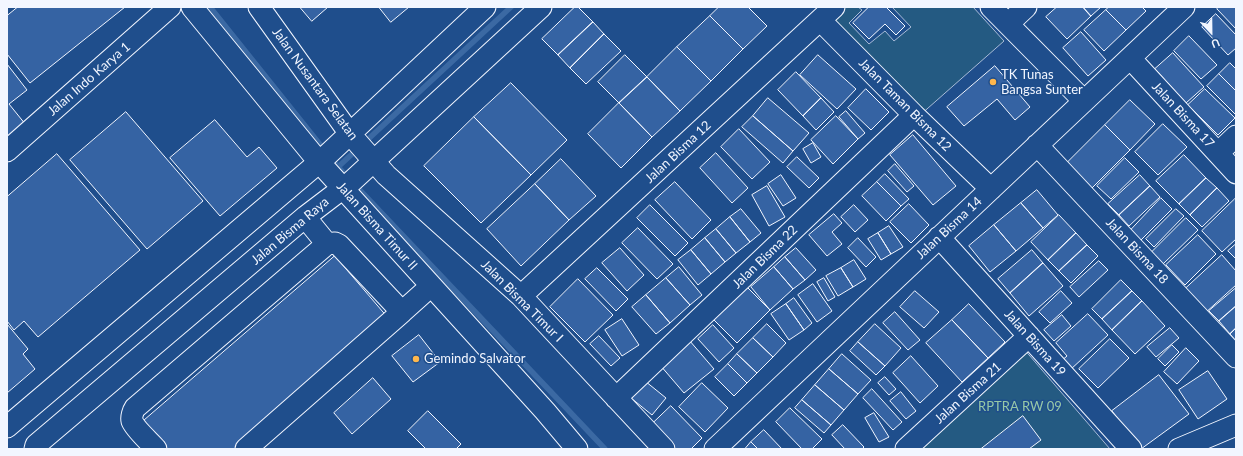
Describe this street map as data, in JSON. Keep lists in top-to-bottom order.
{
  "streets": {
    "street": [
      "Jalan Indo Karya 1",
      "Jalan Nusantara Selatan",
      "Jalan Taman Bisma 12",
      "Jalan Bisma 17",
      "Jalan Bisma 12",
      "Jalan Bisma Timur II",
      "Jalan Bisma 14",
      "Jalan Bisma Raya",
      "Jalan Bisma 18",
      "Jalan Bisma 22",
      "Jalan Bisma Timur I",
      "Jalan Bisma 19",
      "Jalan Bisma 21"
    ]
  },
  "crossings": [
    ["Jalan Nusantara Selatan", "Jalan Bisma Raya"],
    ["Jalan Nusantara Selatan", "Jalan Bisma Timur I"],
    ["Jalan Taman Bisma 12", "Jalan Bisma 12"],
    ["Jalan Taman Bisma 12", "Jalan Bisma 14"],
    ["Jalan Taman Bisma 12", "Jalan Bisma 22"],
    ["Jalan Bisma 17", "Jalan Bisma 14"],
    ["Jalan Bisma 12", "Jalan Bisma Timur I"],
    ["Jalan Bisma Timur II", "Jalan Bisma Raya"],
    ["Jalan Bisma 14", "Jalan Bisma 18"],
    ["Jalan Bisma 14", "Jalan Bisma 19"],
    ["Jalan Bisma Raya", "Jalan Bisma Timur I"],
    ["Jalan Bisma 22", "Jalan Bisma Timur I"],
    ["Jalan Bisma 19", "Jalan Bisma 21"]
  ],
  "parks": ["RPTRA RW 09"],
  "places": ["TK Tunas Bangsa Sunter", "Gemindo Salvator"],
  "north": "bottom"
}
